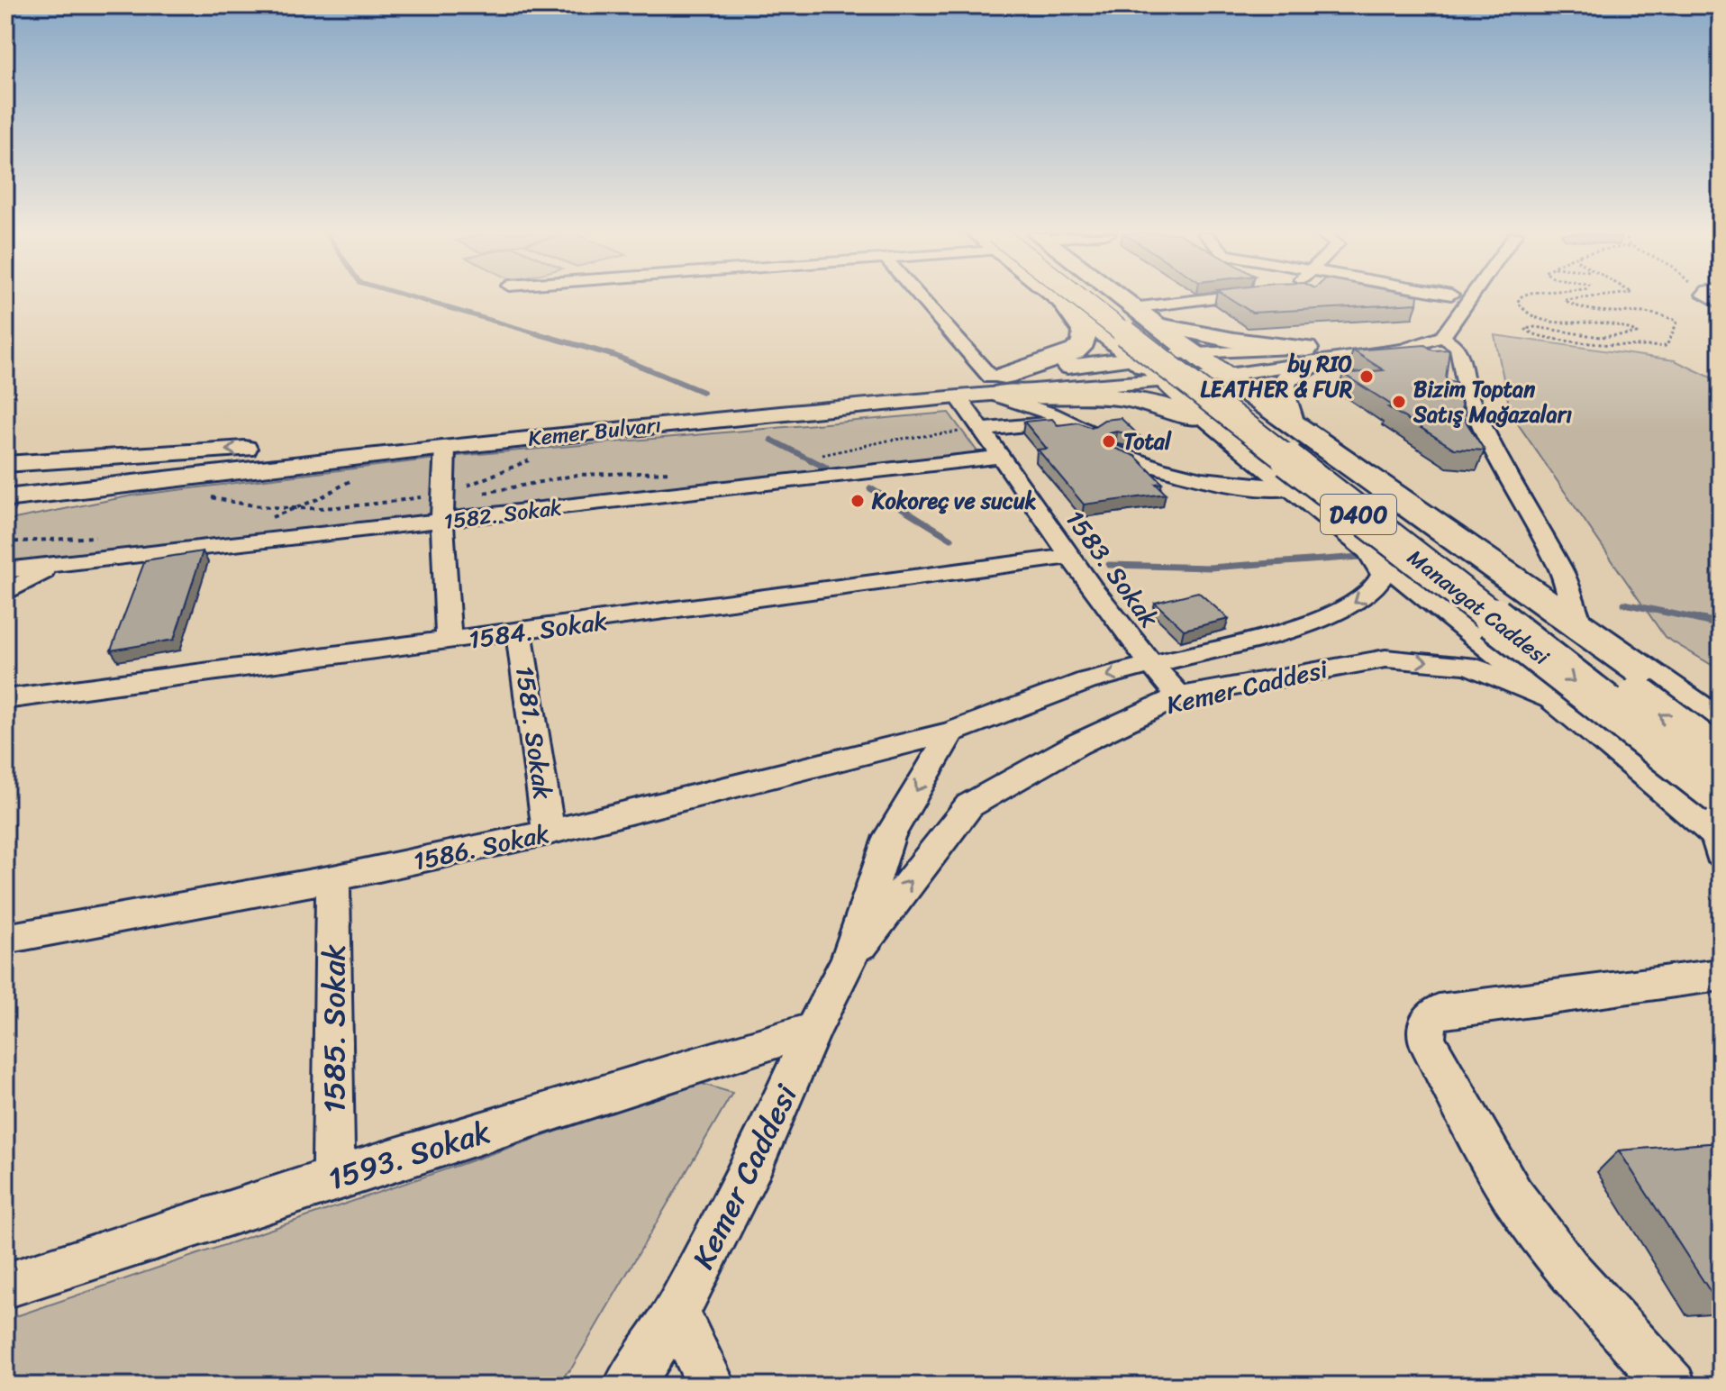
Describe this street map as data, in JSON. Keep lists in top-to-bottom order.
{
  "streets": {
    "highway": ["D400", "Manavgat Caddesi"],
    "main road": ["Kemer Bulvarı"],
    "street": [
      "1582. Sokak",
      "1583. Sokak",
      "1584. Sokak",
      "Kemer Caddesi",
      "1581. Sokak",
      "1586. Sokak",
      "1585. Sokak",
      "1593. Sokak"
    ]
  },
  "crossings": [
    ["Kemer Bulvarı", "1583. Sokak"],
    ["1582. Sokak", "1583. Sokak"],
    ["1583. Sokak", "1584. Sokak"],
    ["1583. Sokak", "Kemer Caddesi"],
    ["1584. Sokak", "1581. Sokak"],
    ["Kemer Caddesi", "1586. Sokak"],
    ["Kemer Caddesi", "1593. Sokak"],
    ["1581. Sokak", "1586. Sokak"],
    ["1586. Sokak", "1585. Sokak"],
    ["1585. Sokak", "1593. Sokak"]
  ],
  "places": [
    "by RIO LEATHER & FUR",
    "Bizim Toptan Satış Mağazaları",
    "Total",
    "Kokoreç ve sucuk"
  ]
}
